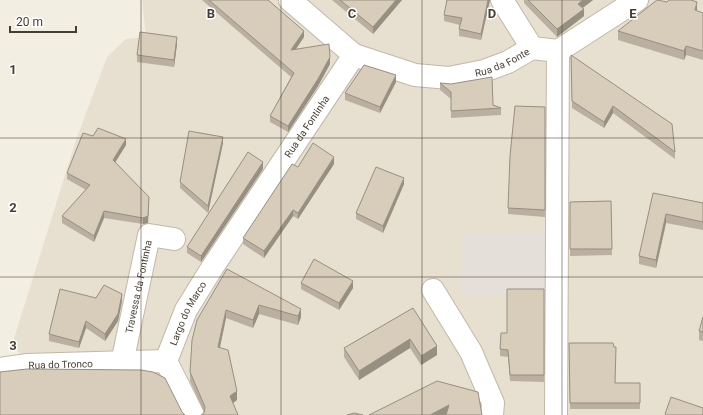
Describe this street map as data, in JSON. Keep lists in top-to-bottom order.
{
  "streets": {
    "street": [
      "Rua da Fonte",
      "Rua da Fontinha",
      "Travessa da Fontinha",
      "Largo do Marco",
      "Rua do Tronco"
    ]
  },
  "crossings": [
    ["Rua da Fonte", "Rua da Fontinha"],
    ["Rua da Fontinha", "Largo do Marco"],
    ["Travessa da Fontinha", "Rua do Tronco"]
  ],
  "scale_bar": "20 m",
  "grid": {
    "columns": [
      "B",
      "C",
      "D",
      "E"
    ],
    "rows": ["1", "2", "3"]
  }
}
